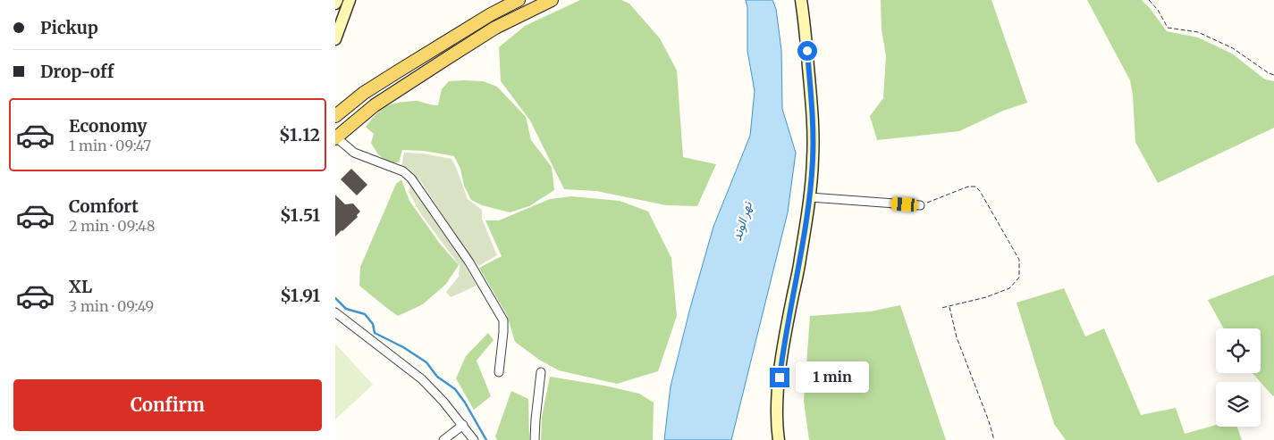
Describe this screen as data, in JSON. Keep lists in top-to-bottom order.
{
  "water": ["نهر الوند"],
  "page": {
    "banner": ["Pickup", "Drop-off"],
    "list": [
      {
        "name": "Economy",
        "note": "1 min · 09:47",
        "value": "$1.12"
      },
      {
        "name": "Comfort",
        "note": "2 min · 09:48",
        "value": "$1.51"
      },
      {
        "name": "XL",
        "note": "3 min · 09:49",
        "value": "$1.91"
      }
    ],
    "bubble": "1 min",
    "buttons": "Confirm"
  }
}
